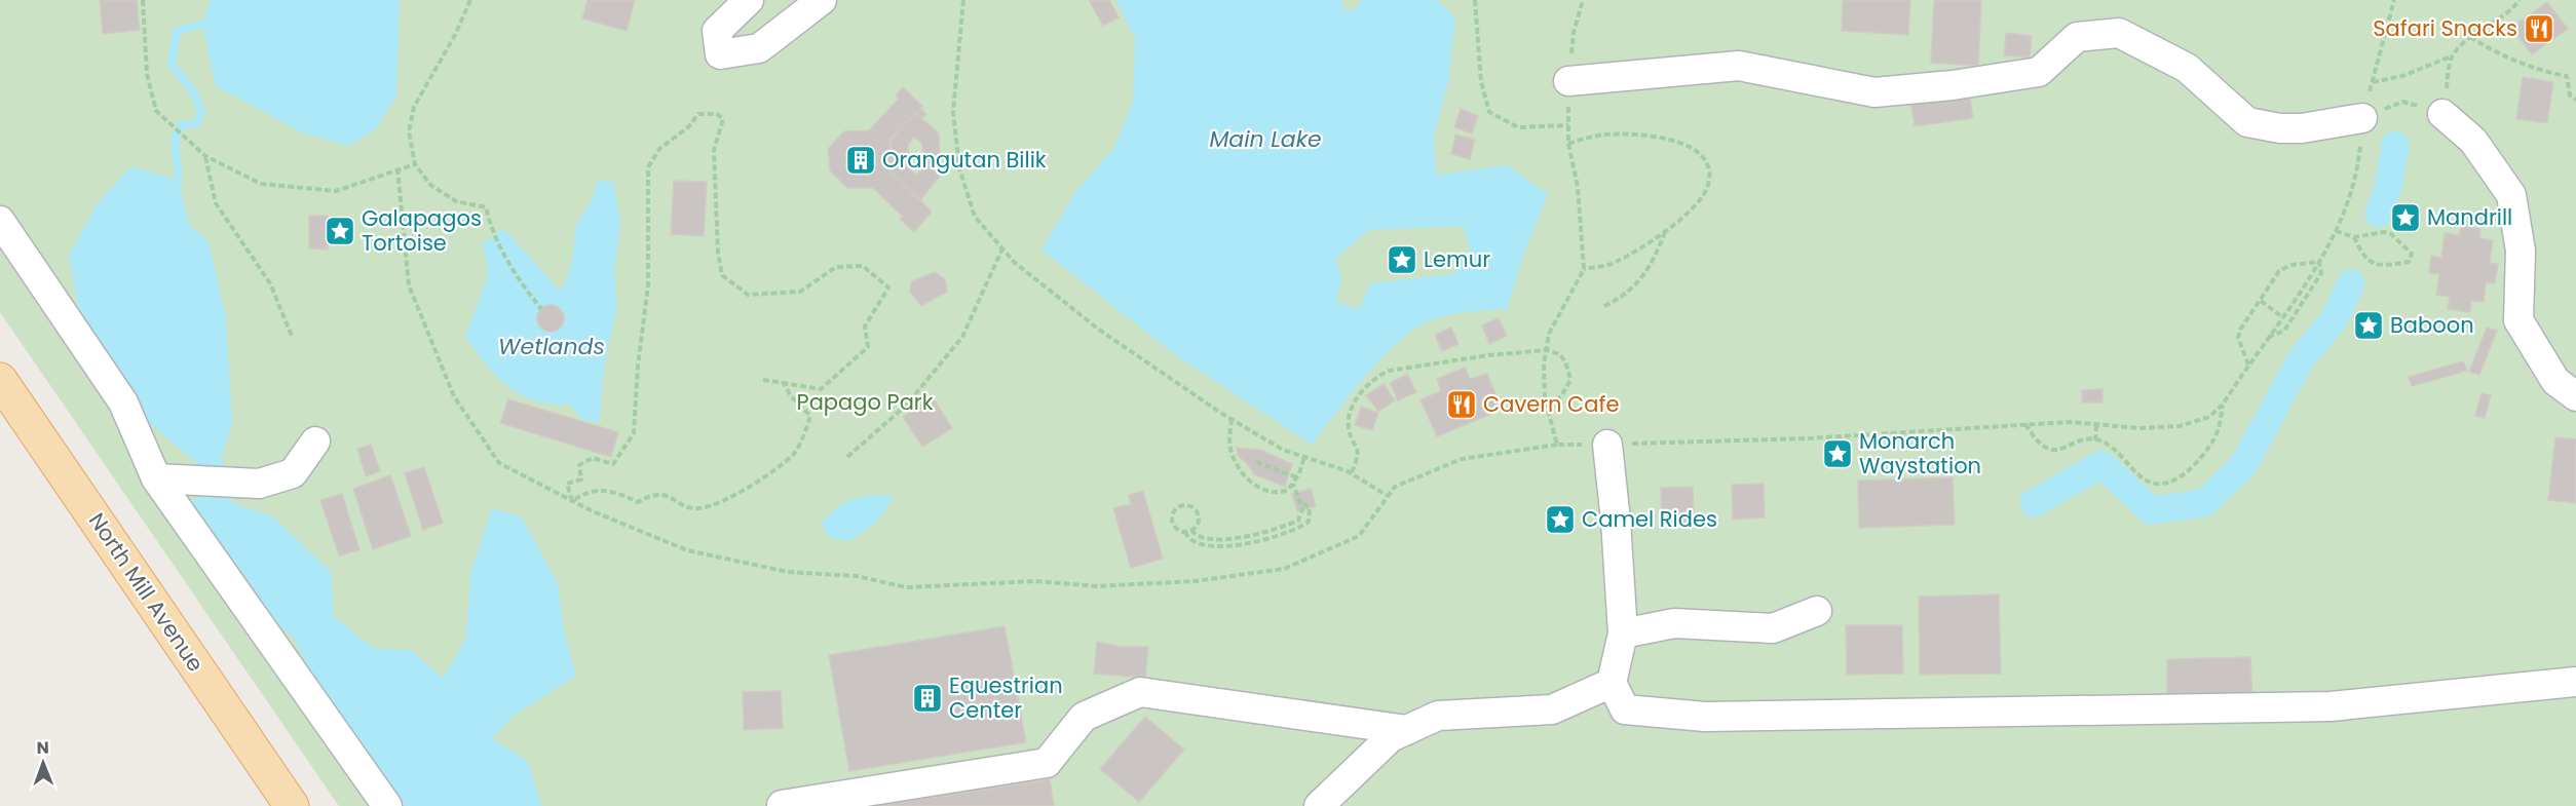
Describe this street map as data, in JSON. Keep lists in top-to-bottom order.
{
  "streets": {
    "main road": ["North Mill Avenue"]
  },
  "water": ["Main Lake", "Wetlands"],
  "parks": ["Papago Park"],
  "places": {
    "restaurant": ["Safari Snacks", "Cavern Cafe"],
    "building": ["Orangutan Bilik", "Equestrian Center"],
    "place": [
      "Mandrill",
      "Galapagos Tortoise",
      "Lemur",
      "Baboon",
      "Monarch Waystation",
      "Camel Rides"
    ]
  },
  "north": "top"
}
